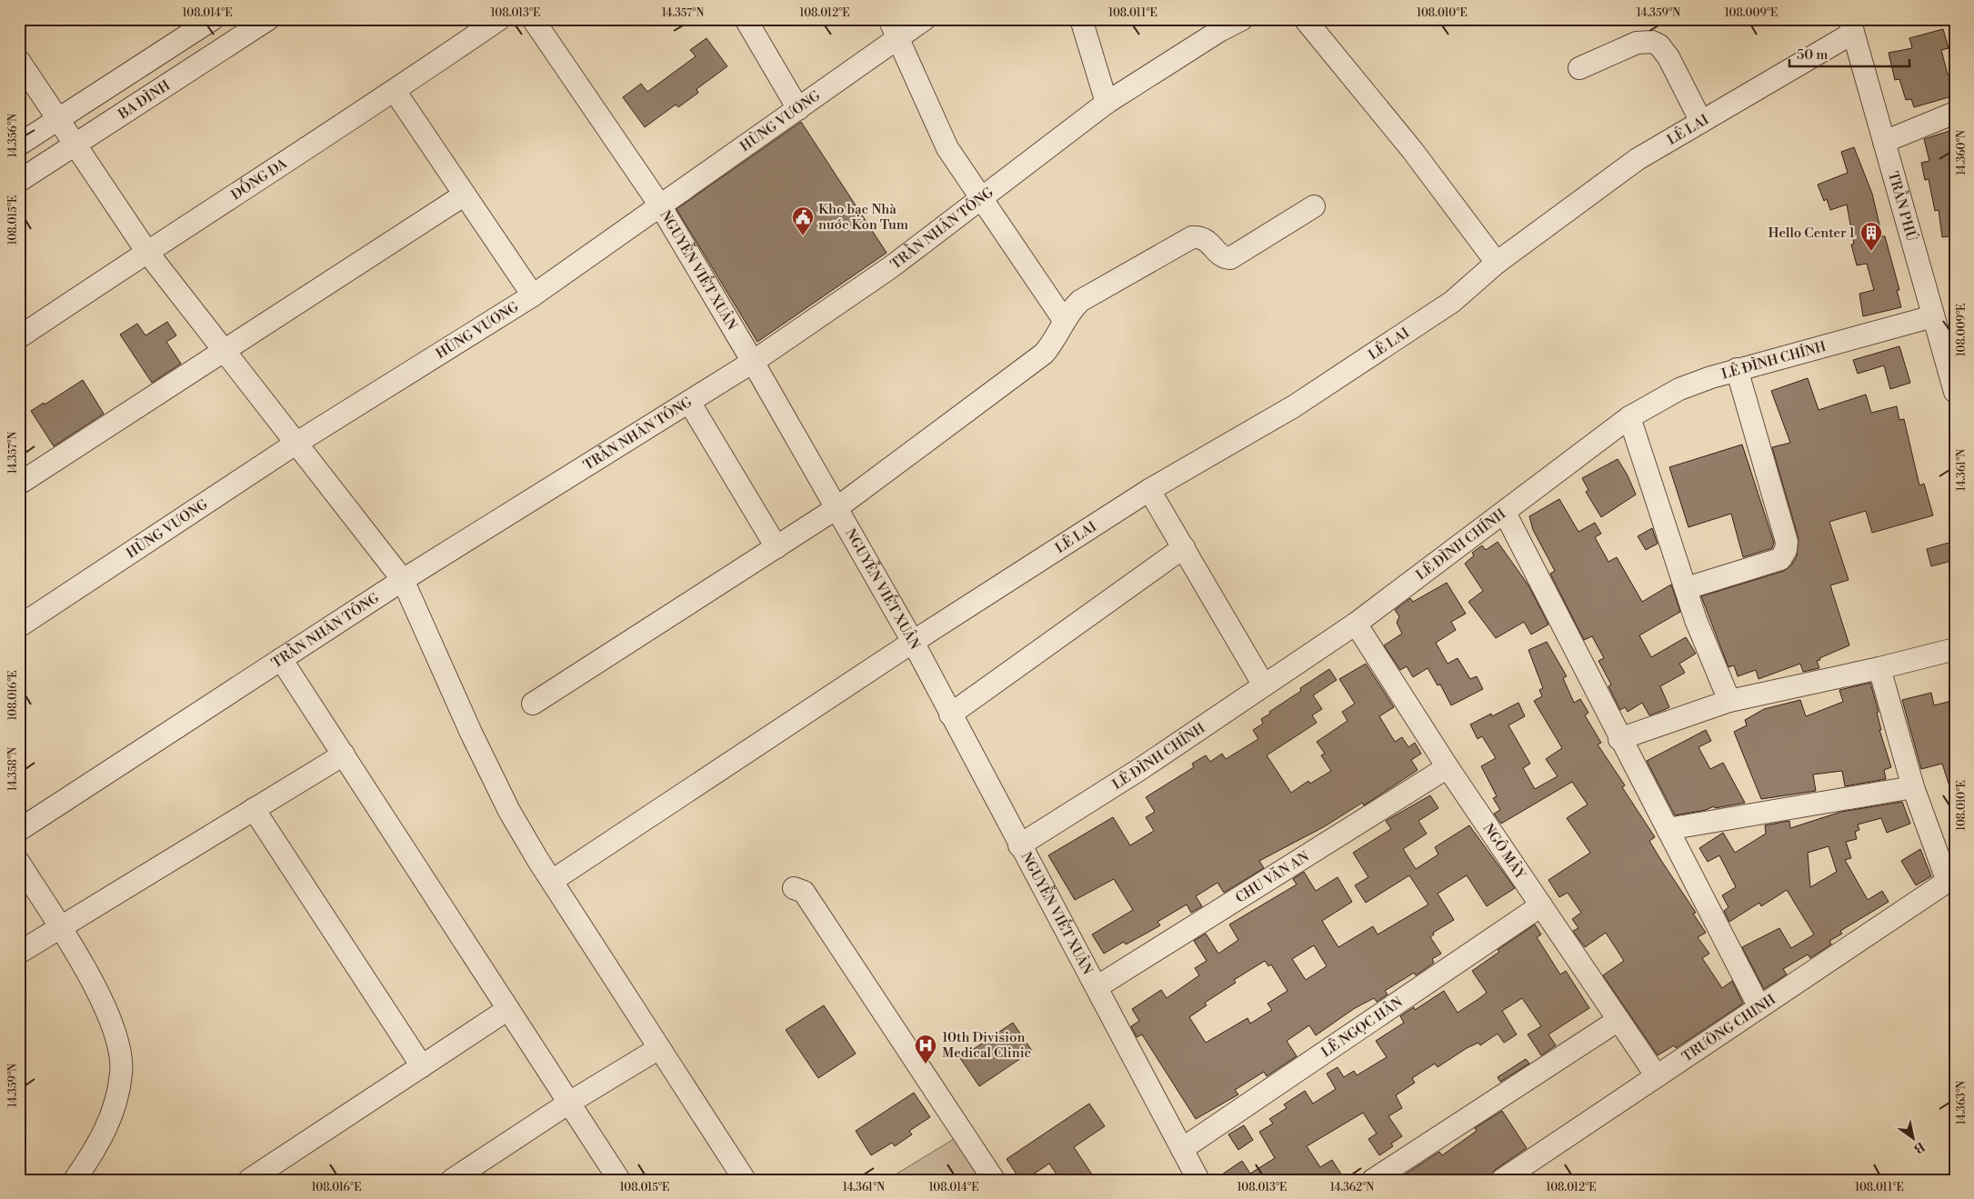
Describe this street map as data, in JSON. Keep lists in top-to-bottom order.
{
  "streets": {
    "street": [
      "BA ĐÌNH",
      "HÙNG VƯƠNG",
      "LÊ LAI",
      "ĐỐNG ĐA",
      "TRẦN PHÚ",
      "TRẦN NHÂN TÔNG",
      "NGUYỄN VIẾT XUÂN",
      "LÊ ĐÌNH CHÍNH",
      "NGÔ MÂY",
      "CHU VĂN AN",
      "LÊ NGỌC HÂN",
      "TRƯỜNG CHINH"
    ]
  },
  "crossings": [
    ["HÙNG VƯƠNG", "NGUYỄN VIẾT XUÂN"],
    ["LÊ LAI", "TRẦN PHÚ"],
    ["LÊ LAI", "NGUYỄN VIẾT XUÂN"],
    ["TRẦN PHÚ", "LÊ ĐÌNH CHÍNH"],
    ["TRẦN NHÂN TÔNG", "NGUYỄN VIẾT XUÂN"],
    ["NGUYỄN VIẾT XUÂN", "LÊ ĐÌNH CHÍNH"],
    ["NGUYỄN VIẾT XUÂN", "CHU VĂN AN"],
    ["NGUYỄN VIẾT XUÂN", "LÊ NGỌC HÂN"],
    ["LÊ ĐÌNH CHÍNH", "NGÔ MÂY"],
    ["NGÔ MÂY", "CHU VĂN AN"],
    ["NGÔ MÂY", "LÊ NGỌC HÂN"],
    ["NGÔ MÂY", "TRƯỜNG CHINH"]
  ],
  "places": {
    "public building": ["Kho bạc Nhà nước Kon Tum"],
    "building": ["Hello Center 1"],
    "hospital": ["10th Division Medical Clinic"]
  },
  "scale_bar": "50 m",
  "north": "bottom right",
  "coordinates": [
    "108.014°E",
    "108.013°E",
    "14.357°N",
    "108.012°E",
    "108.011°E",
    "108.010°E",
    "14.359°N",
    "108.009°E",
    "14.356°N",
    "14.360°N",
    "108.015°E",
    "14.361°N",
    "108.016°E",
    "14.358°N",
    "14.363°N",
    "14.362°N"
  ]
}
